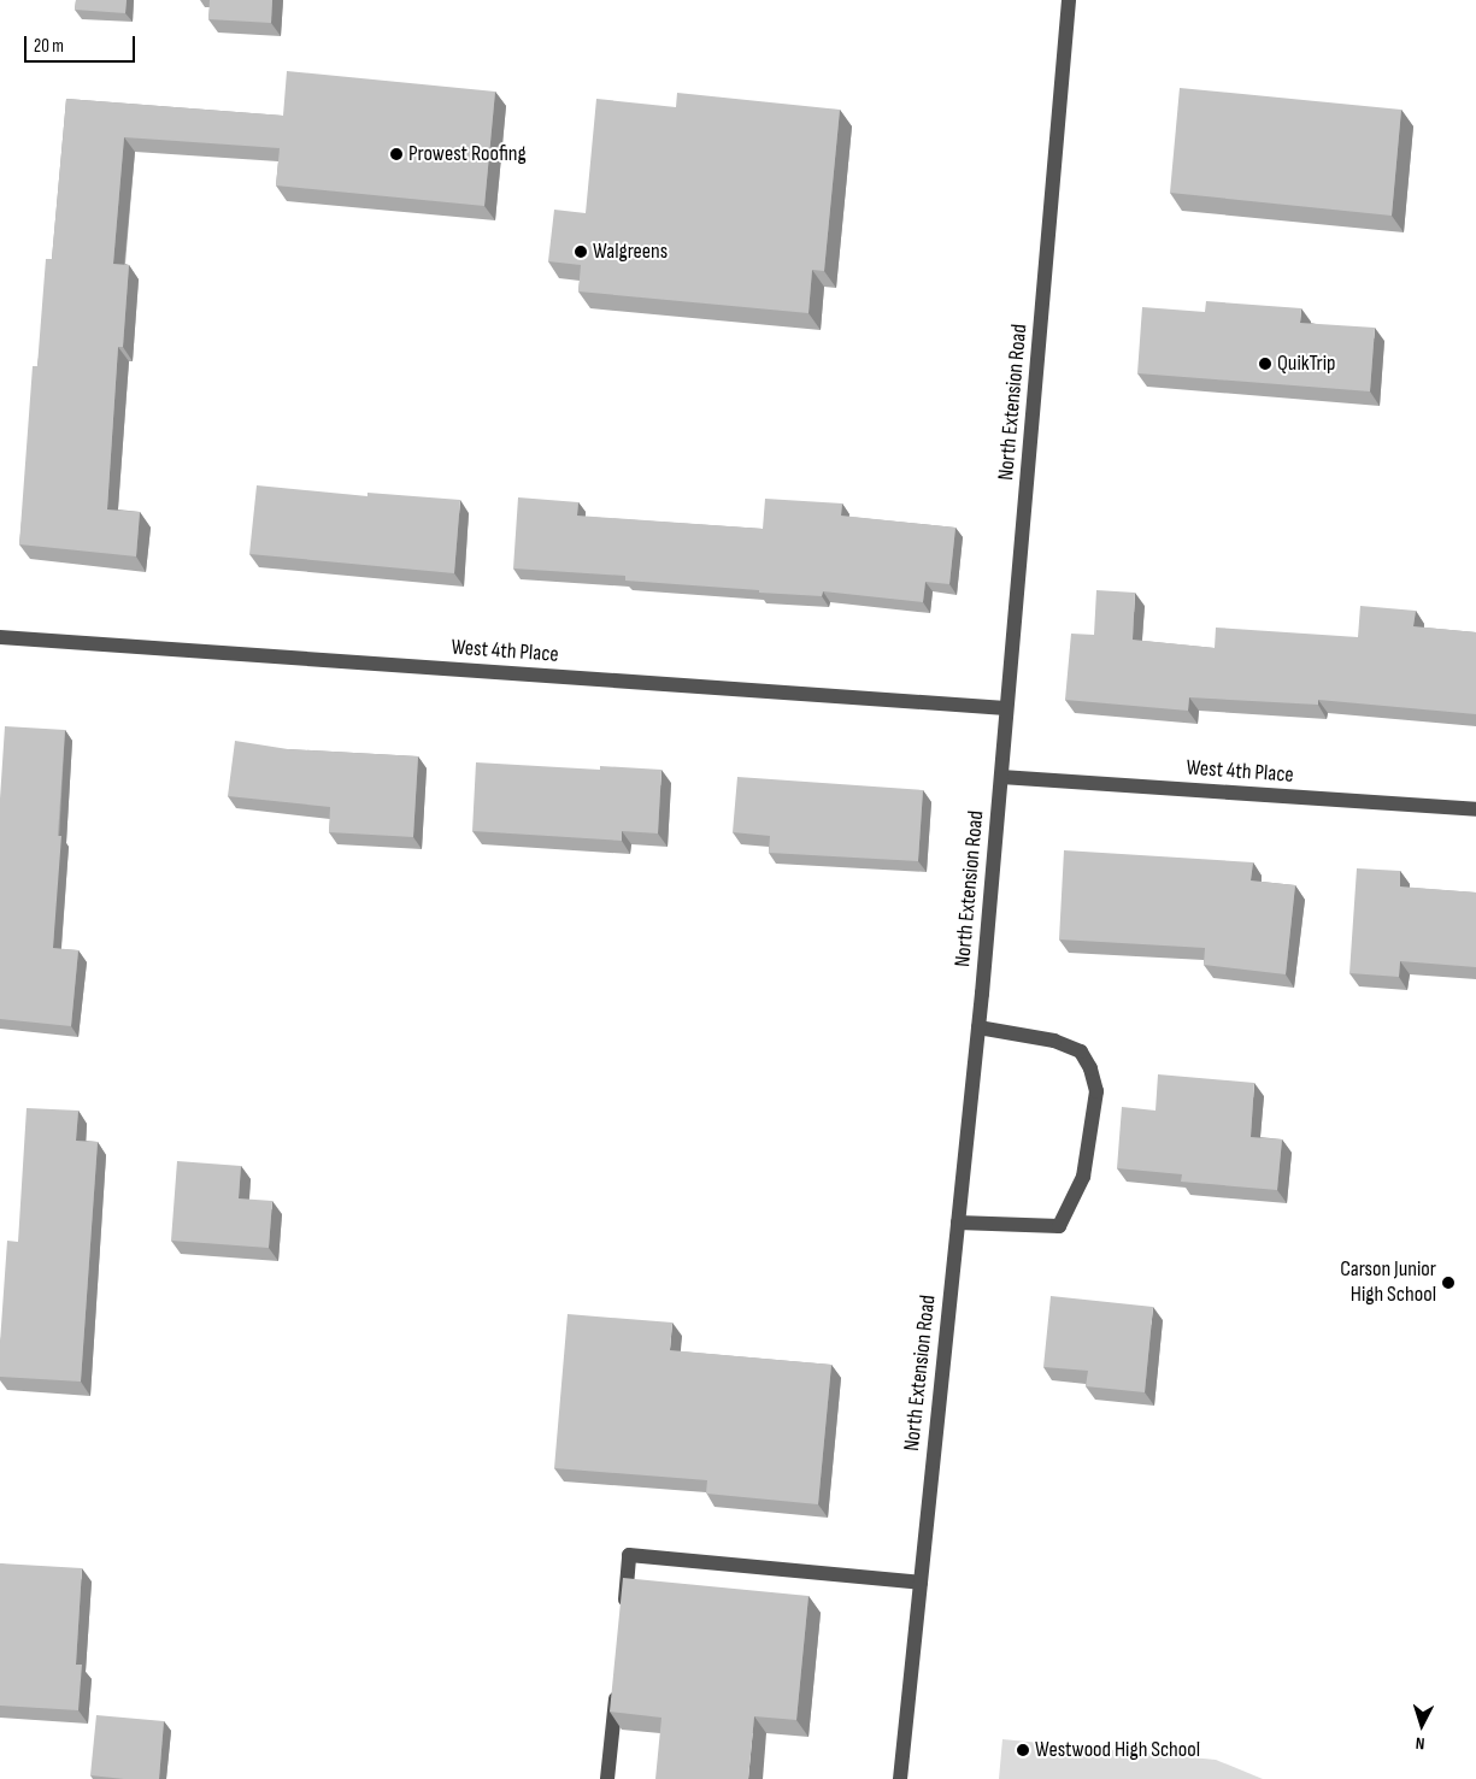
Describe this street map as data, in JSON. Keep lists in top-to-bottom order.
{
  "streets": {
    "street": ["North Extension Road", "West 4th Place"]
  },
  "crossings": [
    ["North Extension Road", "West 4th Place"]
  ],
  "places": [
    "Prowest Roofing",
    "Walgreens",
    "QuikTrip",
    "Carson Junior High School",
    "Westwood High School"
  ],
  "scale_bar": "20 m",
  "north": "bottom"
}
